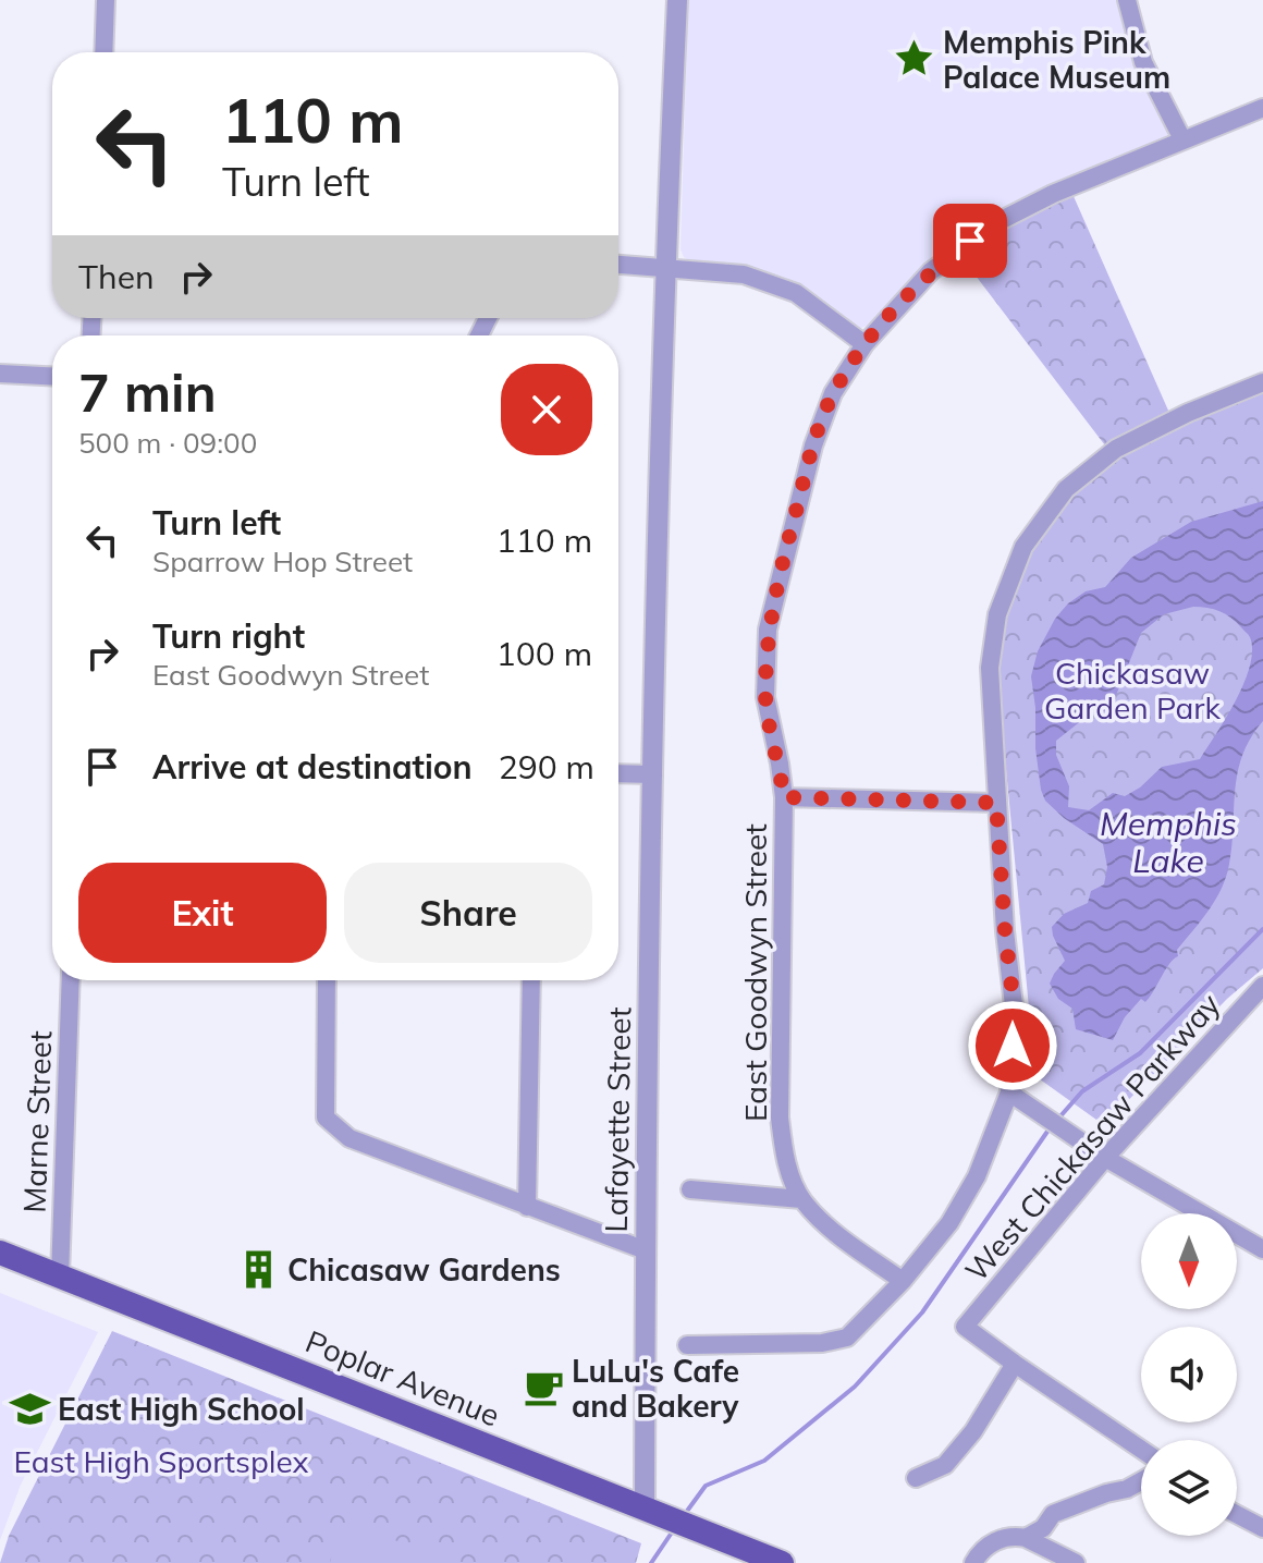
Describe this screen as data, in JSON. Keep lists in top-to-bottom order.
{
  "streets": {
    "main road": ["Poplar Avenue"],
    "street": [
      "East Goodwyn Street",
      "Lafayette Street",
      "Marne Street",
      "West Chickasaw Parkway"
    ]
  },
  "crossings": [
    ["Lafayette Street", "Poplar Avenue"],
    ["Marne Street", "Poplar Avenue"]
  ],
  "water": ["Memphis Lake"],
  "parks": ["Chickasaw Garden Park", "East High Sportsplex"],
  "places": {
    "place": ["Memphis Pink Palace Museum"],
    "building": ["Chicasaw Gardens"],
    "cafe": ["LuLu's Cafe and Bakery"],
    "school or university": ["East High School"]
  },
  "north": "bottom",
  "page": {
    "turn": ["110 m", "Turn left"],
    "then": "Then",
    "heading": ["7 min", "500 m · 09:00"],
    "list": [
      {
        "name": "Turn left",
        "note": "Sparrow Hop Street",
        "value": "110 m"
      },
      {
        "name": "Turn right",
        "note": "East Goodwyn Street",
        "value": "100 m"
      },
      {
        "name": "Arrive at destination",
        "value": "290 m"
      }
    ],
    "buttons": ["Exit", "Share"]
  }
}
